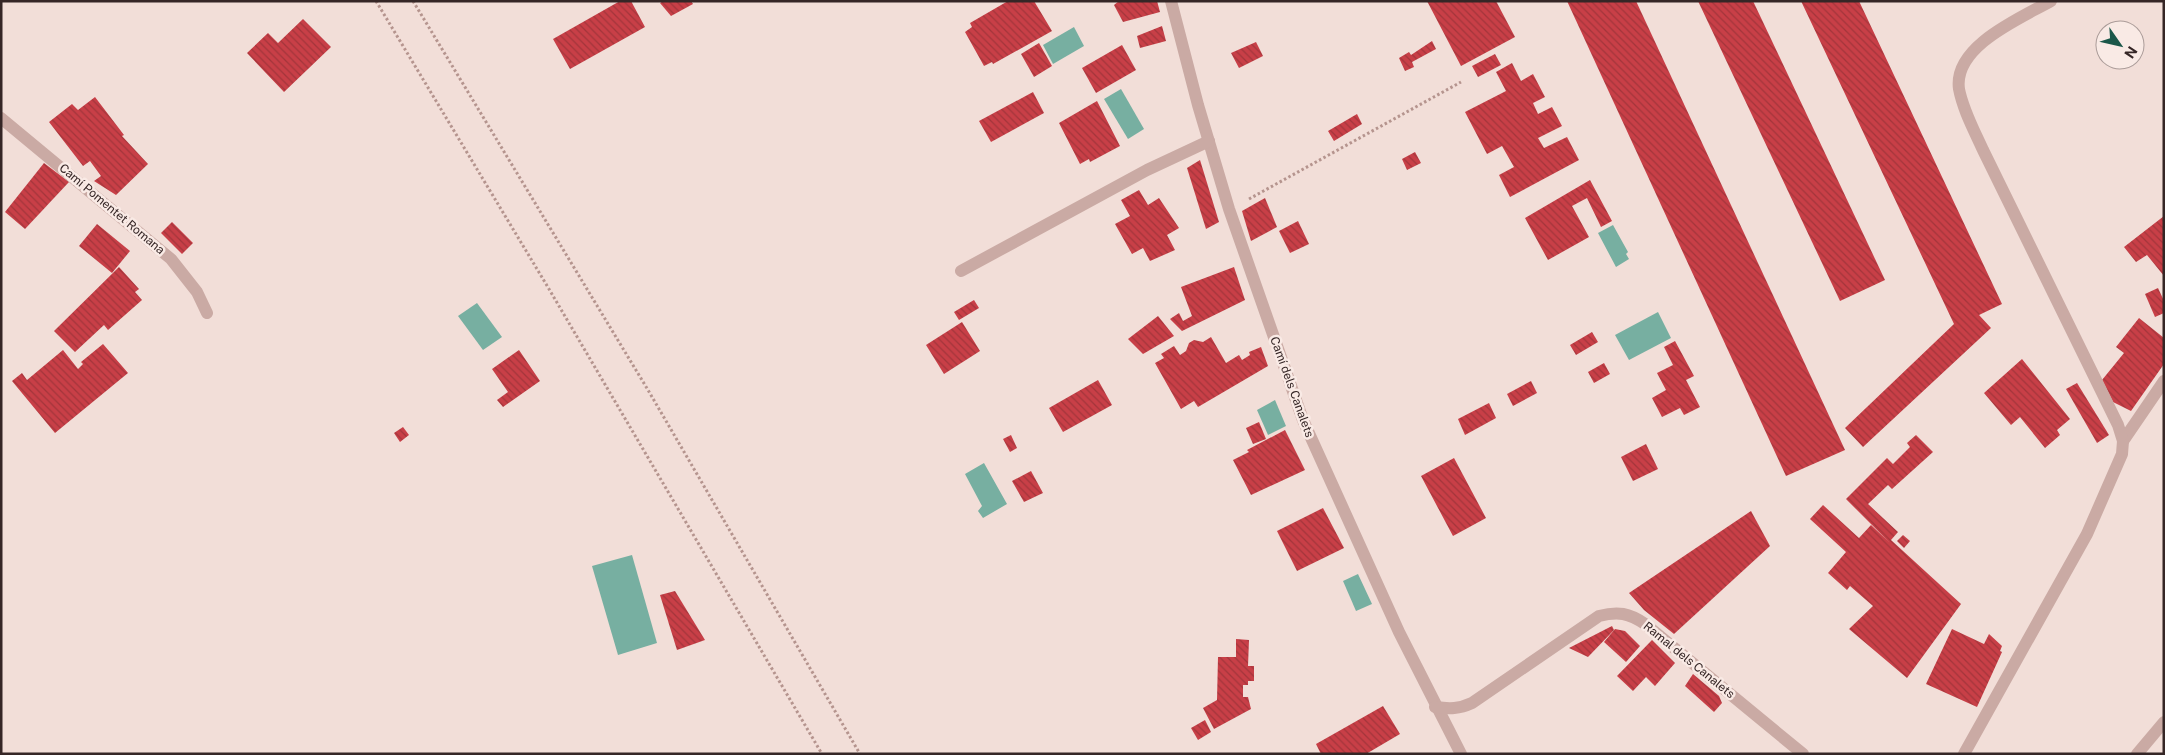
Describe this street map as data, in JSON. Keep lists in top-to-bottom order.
{
  "streets": {
    "street": ["Camí Pomentet Romana", "Camí dels Canalets", "Ramal dels Canalets"]
  },
  "crossings": [
    ["Camí dels Canalets", "Ramal dels Canalets"]
  ],
  "north": "bottom right"
}
